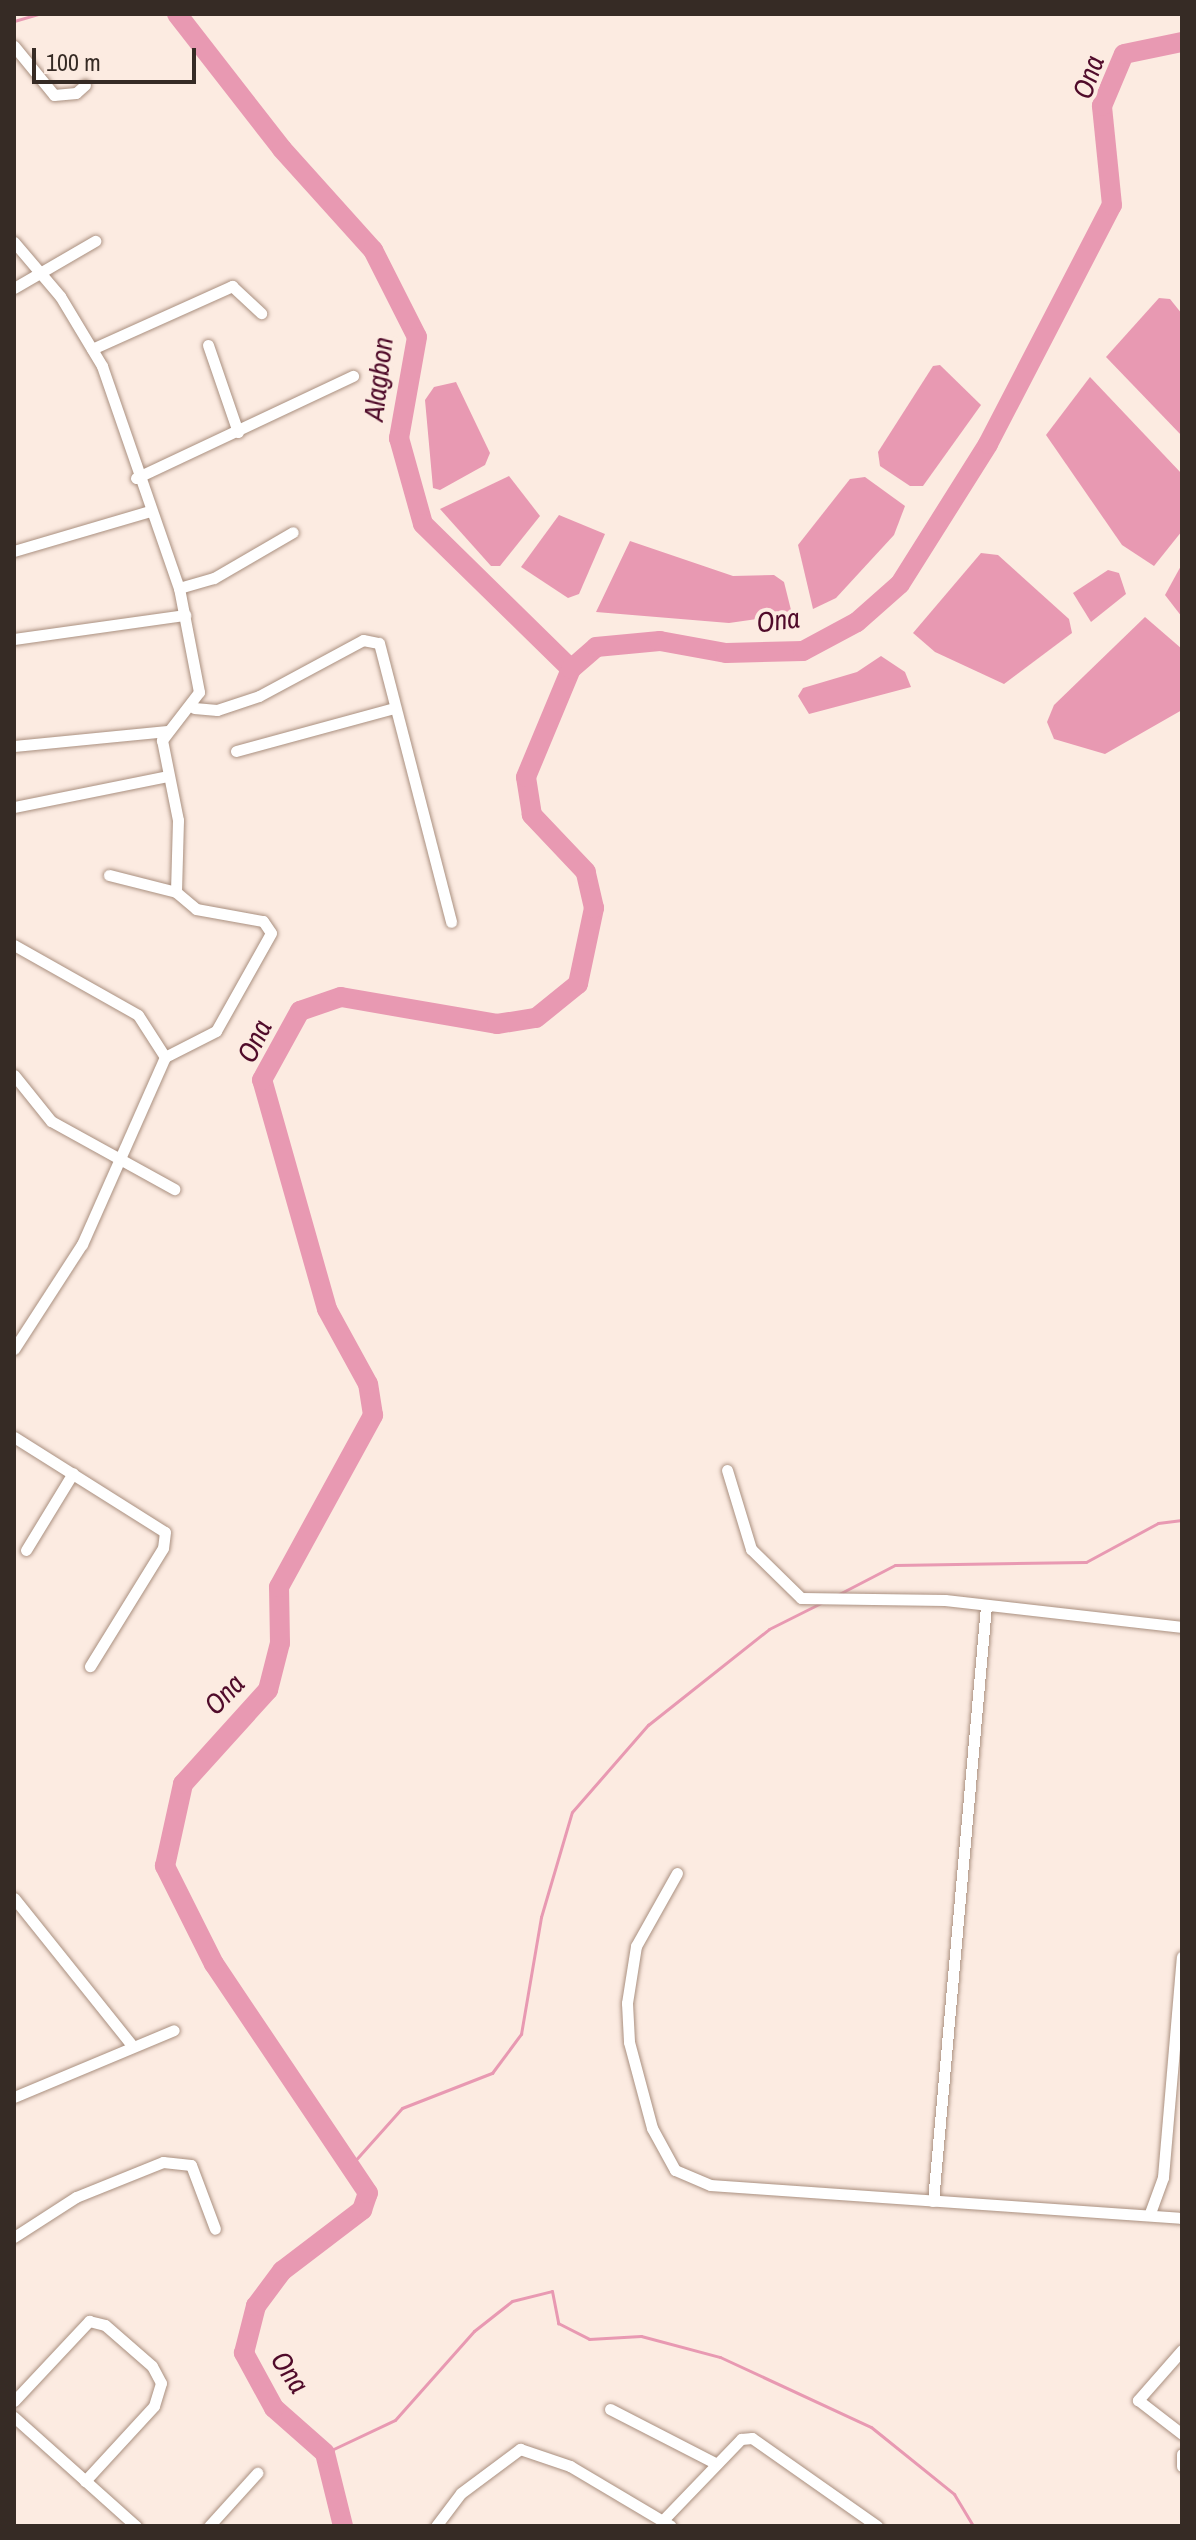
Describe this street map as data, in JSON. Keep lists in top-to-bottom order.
{
  "water": ["Ona", "Alagbon"],
  "scale_bar": "100 m"
}
